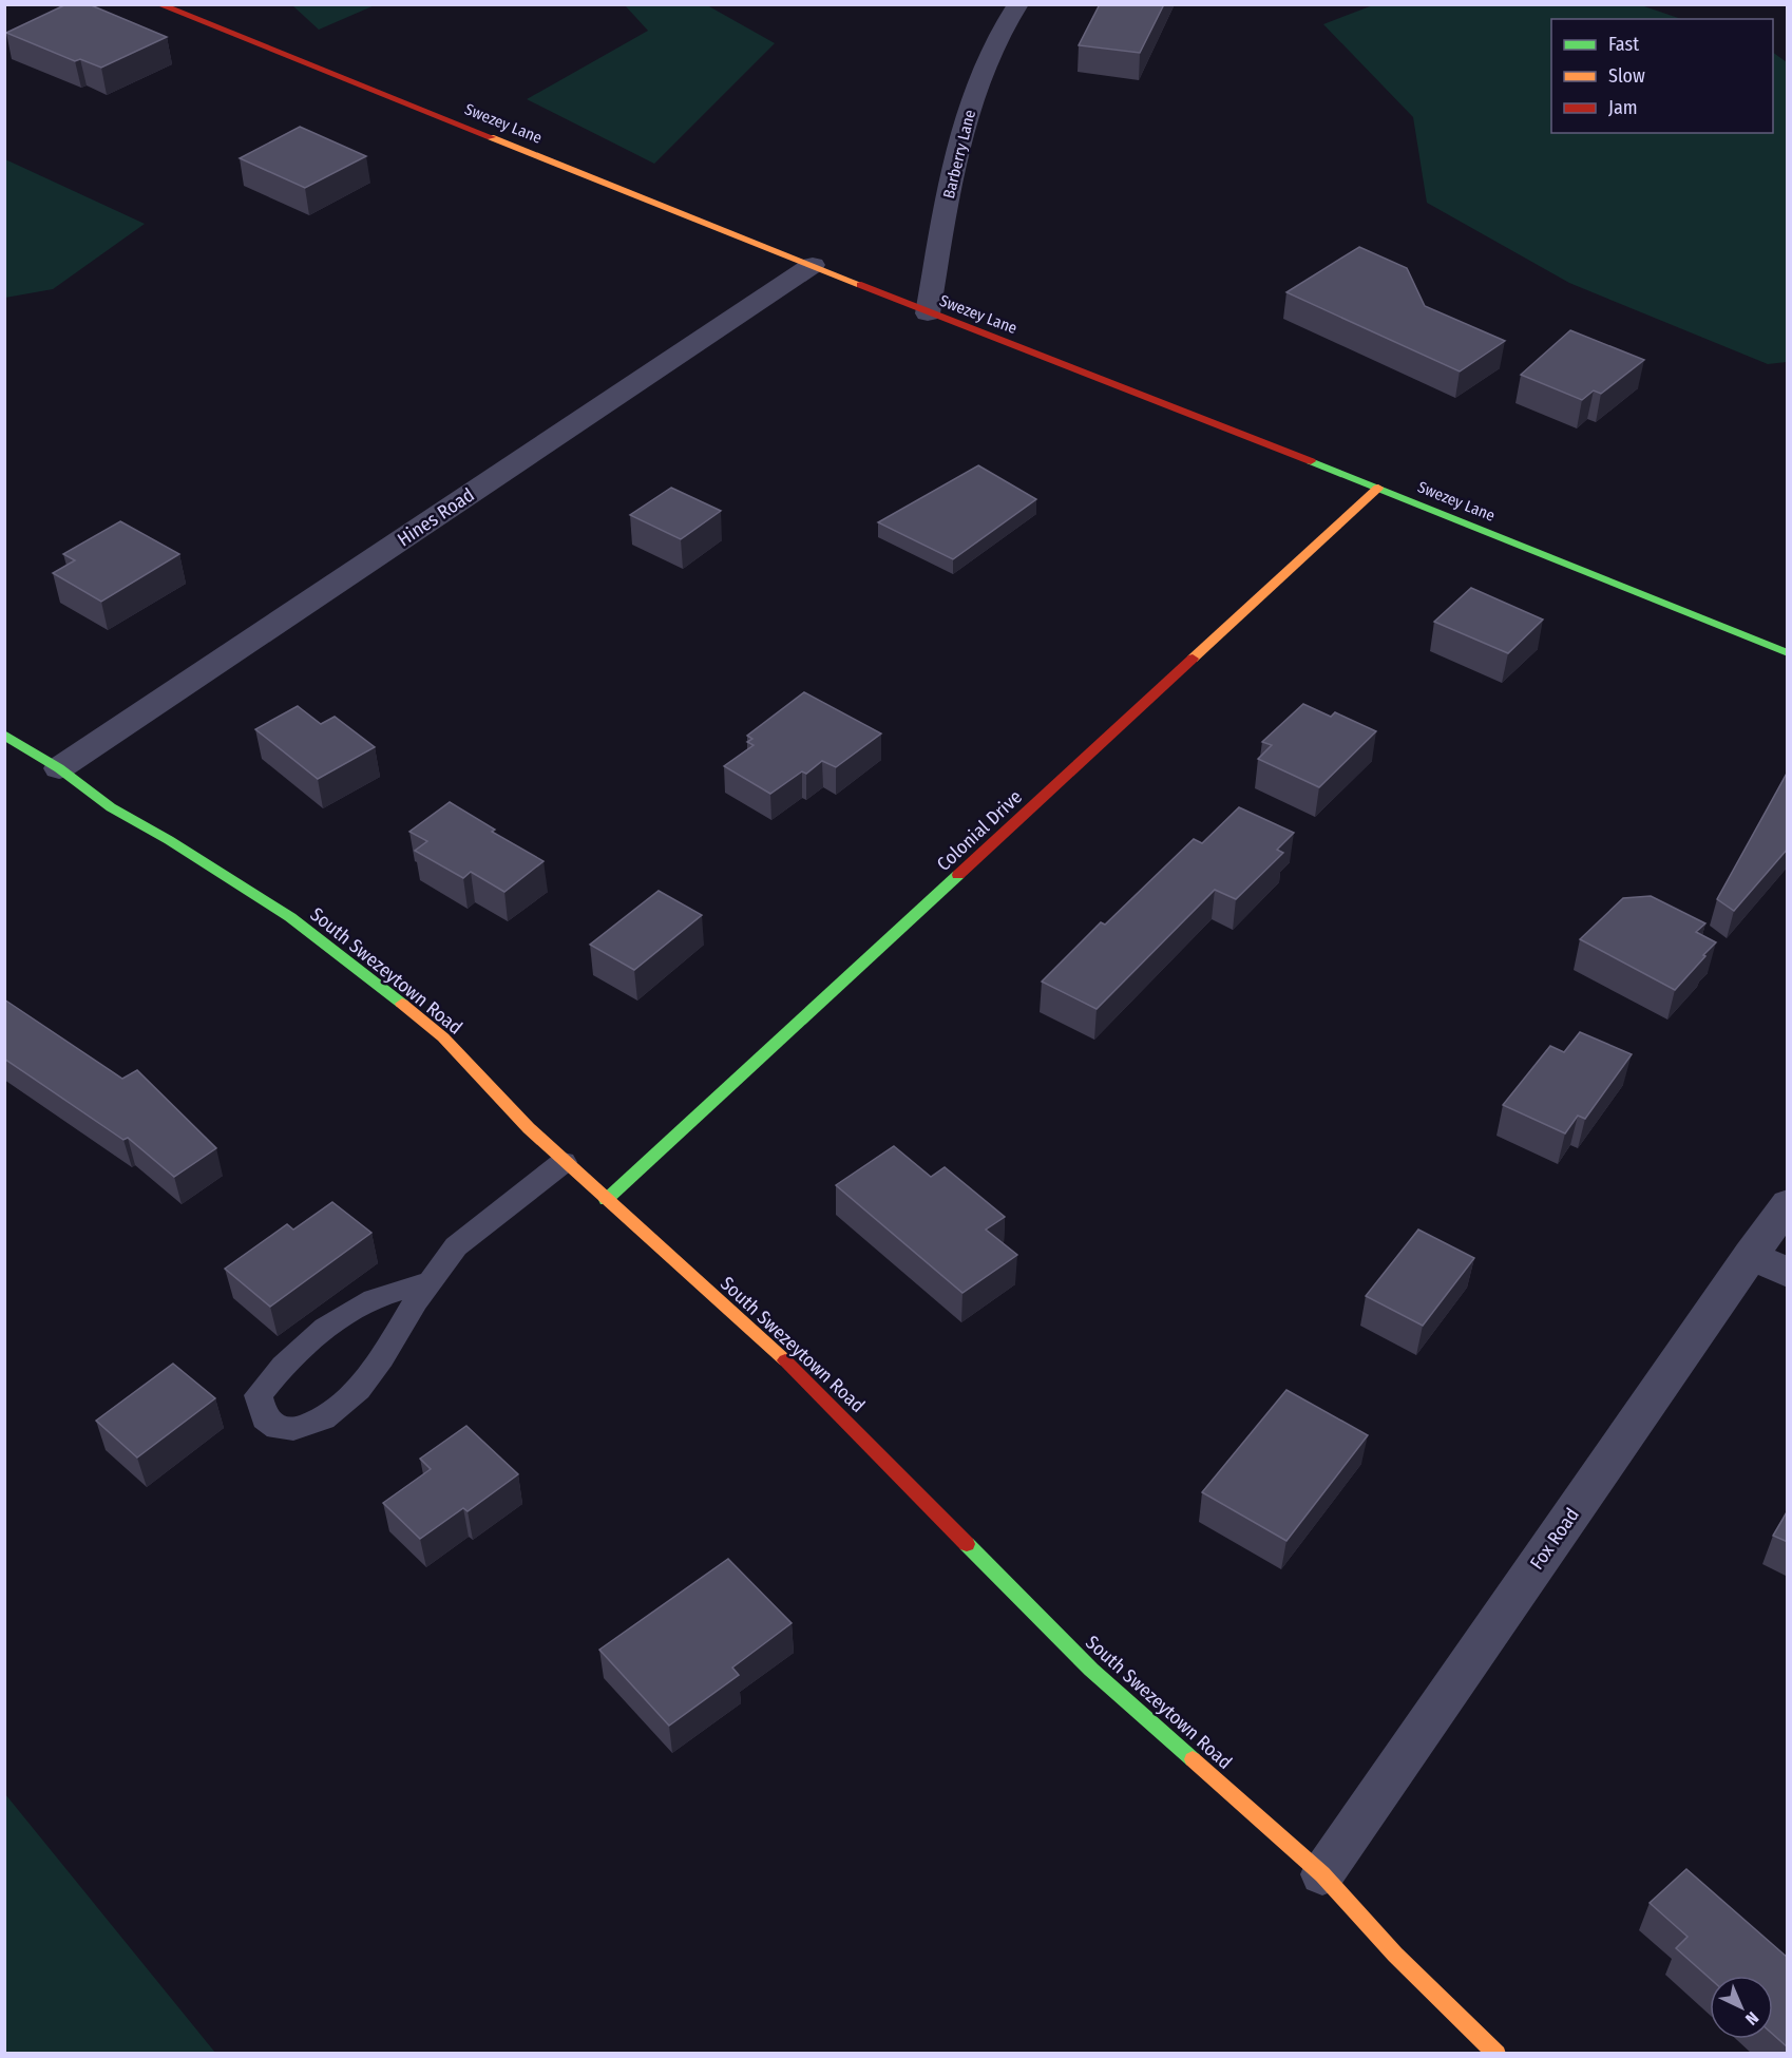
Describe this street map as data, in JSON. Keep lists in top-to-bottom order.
{
  "streets": {
    "street": [
      "Swezey Lane",
      "Barberry Lane",
      "Hines Road",
      "Colonial Drive",
      "South Swezeytown Road",
      "Fox Road"
    ]
  },
  "crossings": [
    ["Swezey Lane", "Barberry Lane"],
    ["Swezey Lane", "Hines Road"],
    ["Swezey Lane", "Colonial Drive"],
    ["Hines Road", "South Swezeytown Road"],
    ["Colonial Drive", "South Swezeytown Road"],
    ["South Swezeytown Road", "Fox Road"]
  ],
  "legend": ["Fast", "Slow", "Jam"],
  "north": "bottom right"
}
